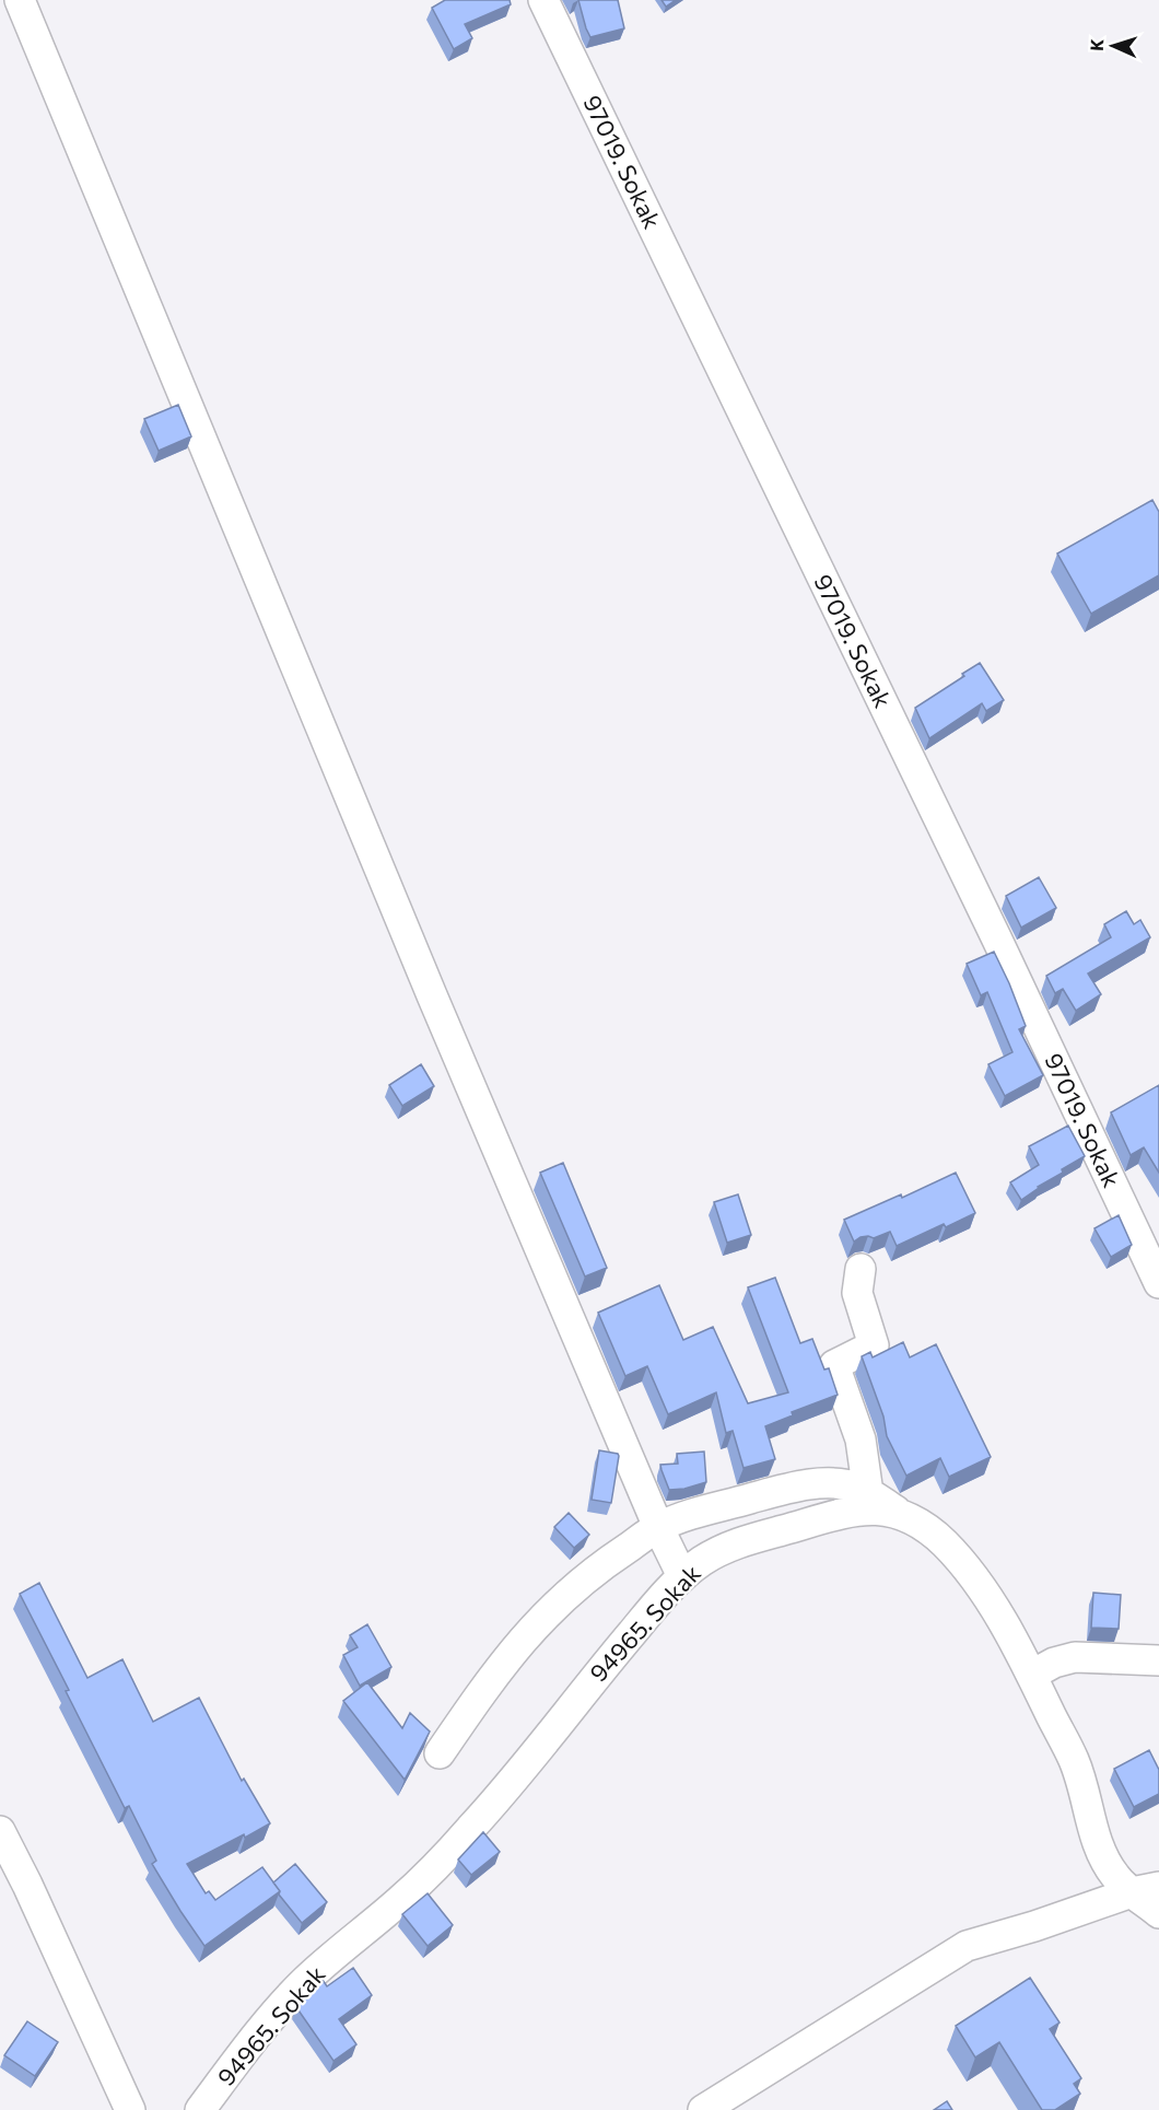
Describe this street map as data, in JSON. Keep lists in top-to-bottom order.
{
  "streets": {
    "street": ["97019. Sokak", "94965. Sokak"]
  },
  "north": "left"
}
